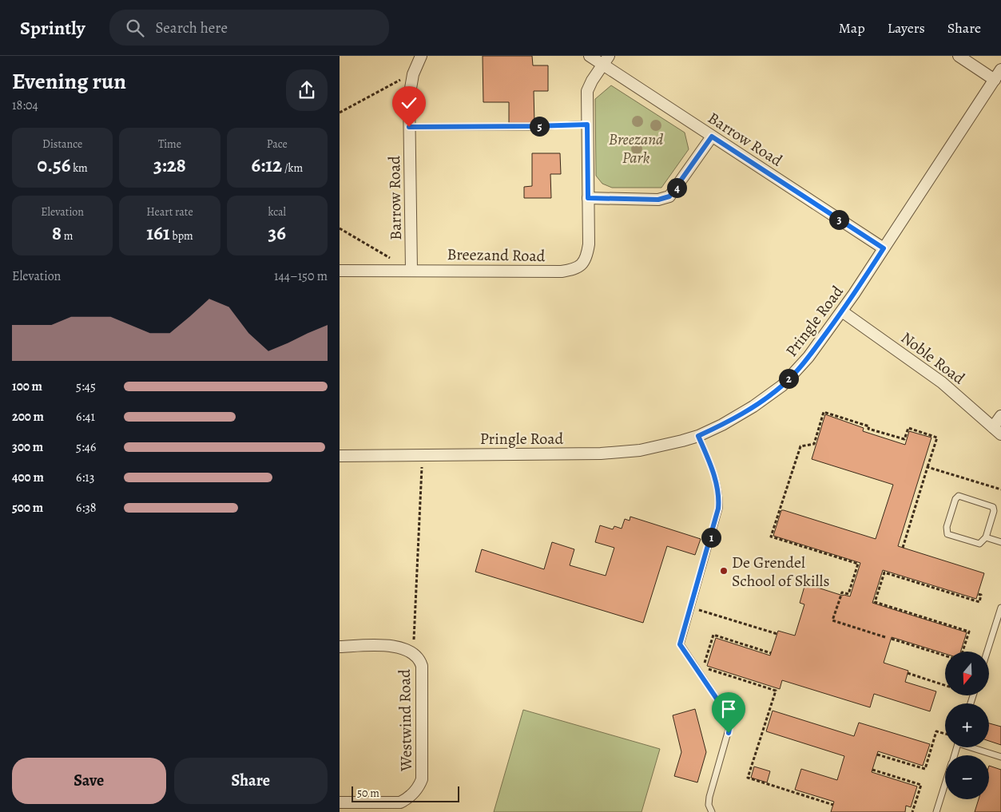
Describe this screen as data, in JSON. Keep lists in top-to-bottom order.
{
  "streets": {
    "street": [
      "Barrow Road",
      "Breezand Road",
      "Pringle Road",
      "Noble Road",
      "Westwind Road"
    ]
  },
  "crossings": [
    ["Barrow Road", "Breezand Road"],
    ["Barrow Road", "Pringle Road"],
    ["Pringle Road", "Noble Road"]
  ],
  "parks": ["Breezand Park"],
  "places": ["De Grendel School of Skills"],
  "scale_bar": "50 m",
  "north": "bottom",
  "page": {
    "header": "Sprintly",
    "search": "Search here",
    "nav": ["Map", "Layers", "Share"],
    "heading": ["Evening run", "18:04"],
    "pins": [
      "5",
      "4",
      "3",
      "2",
      "1"
    ],
    "stats": [
      ["Distance", "0.56 km"],
      ["Time", "3:28"],
      ["Pace", "6:12 /km"],
      ["Elevation", "8 m"],
      ["Heart rate", "161 bpm"],
      ["kcal", "36"]
    ],
    "chart": ["Elevation", "144–150 m"],
    "list": [
      {
        "name": "100 m",
        "note": "5:45"
      },
      {
        "name": "200 m",
        "note": "6:41"
      },
      {
        "name": "300 m",
        "note": "5:46"
      },
      {
        "name": "400 m",
        "note": "6:13"
      },
      {
        "name": "500 m",
        "note": "6:38"
      }
    ],
    "map_buttons": ["+", "−"],
    "buttons": ["Save", "Share"],
    "scale": "50 m"
  }
}
